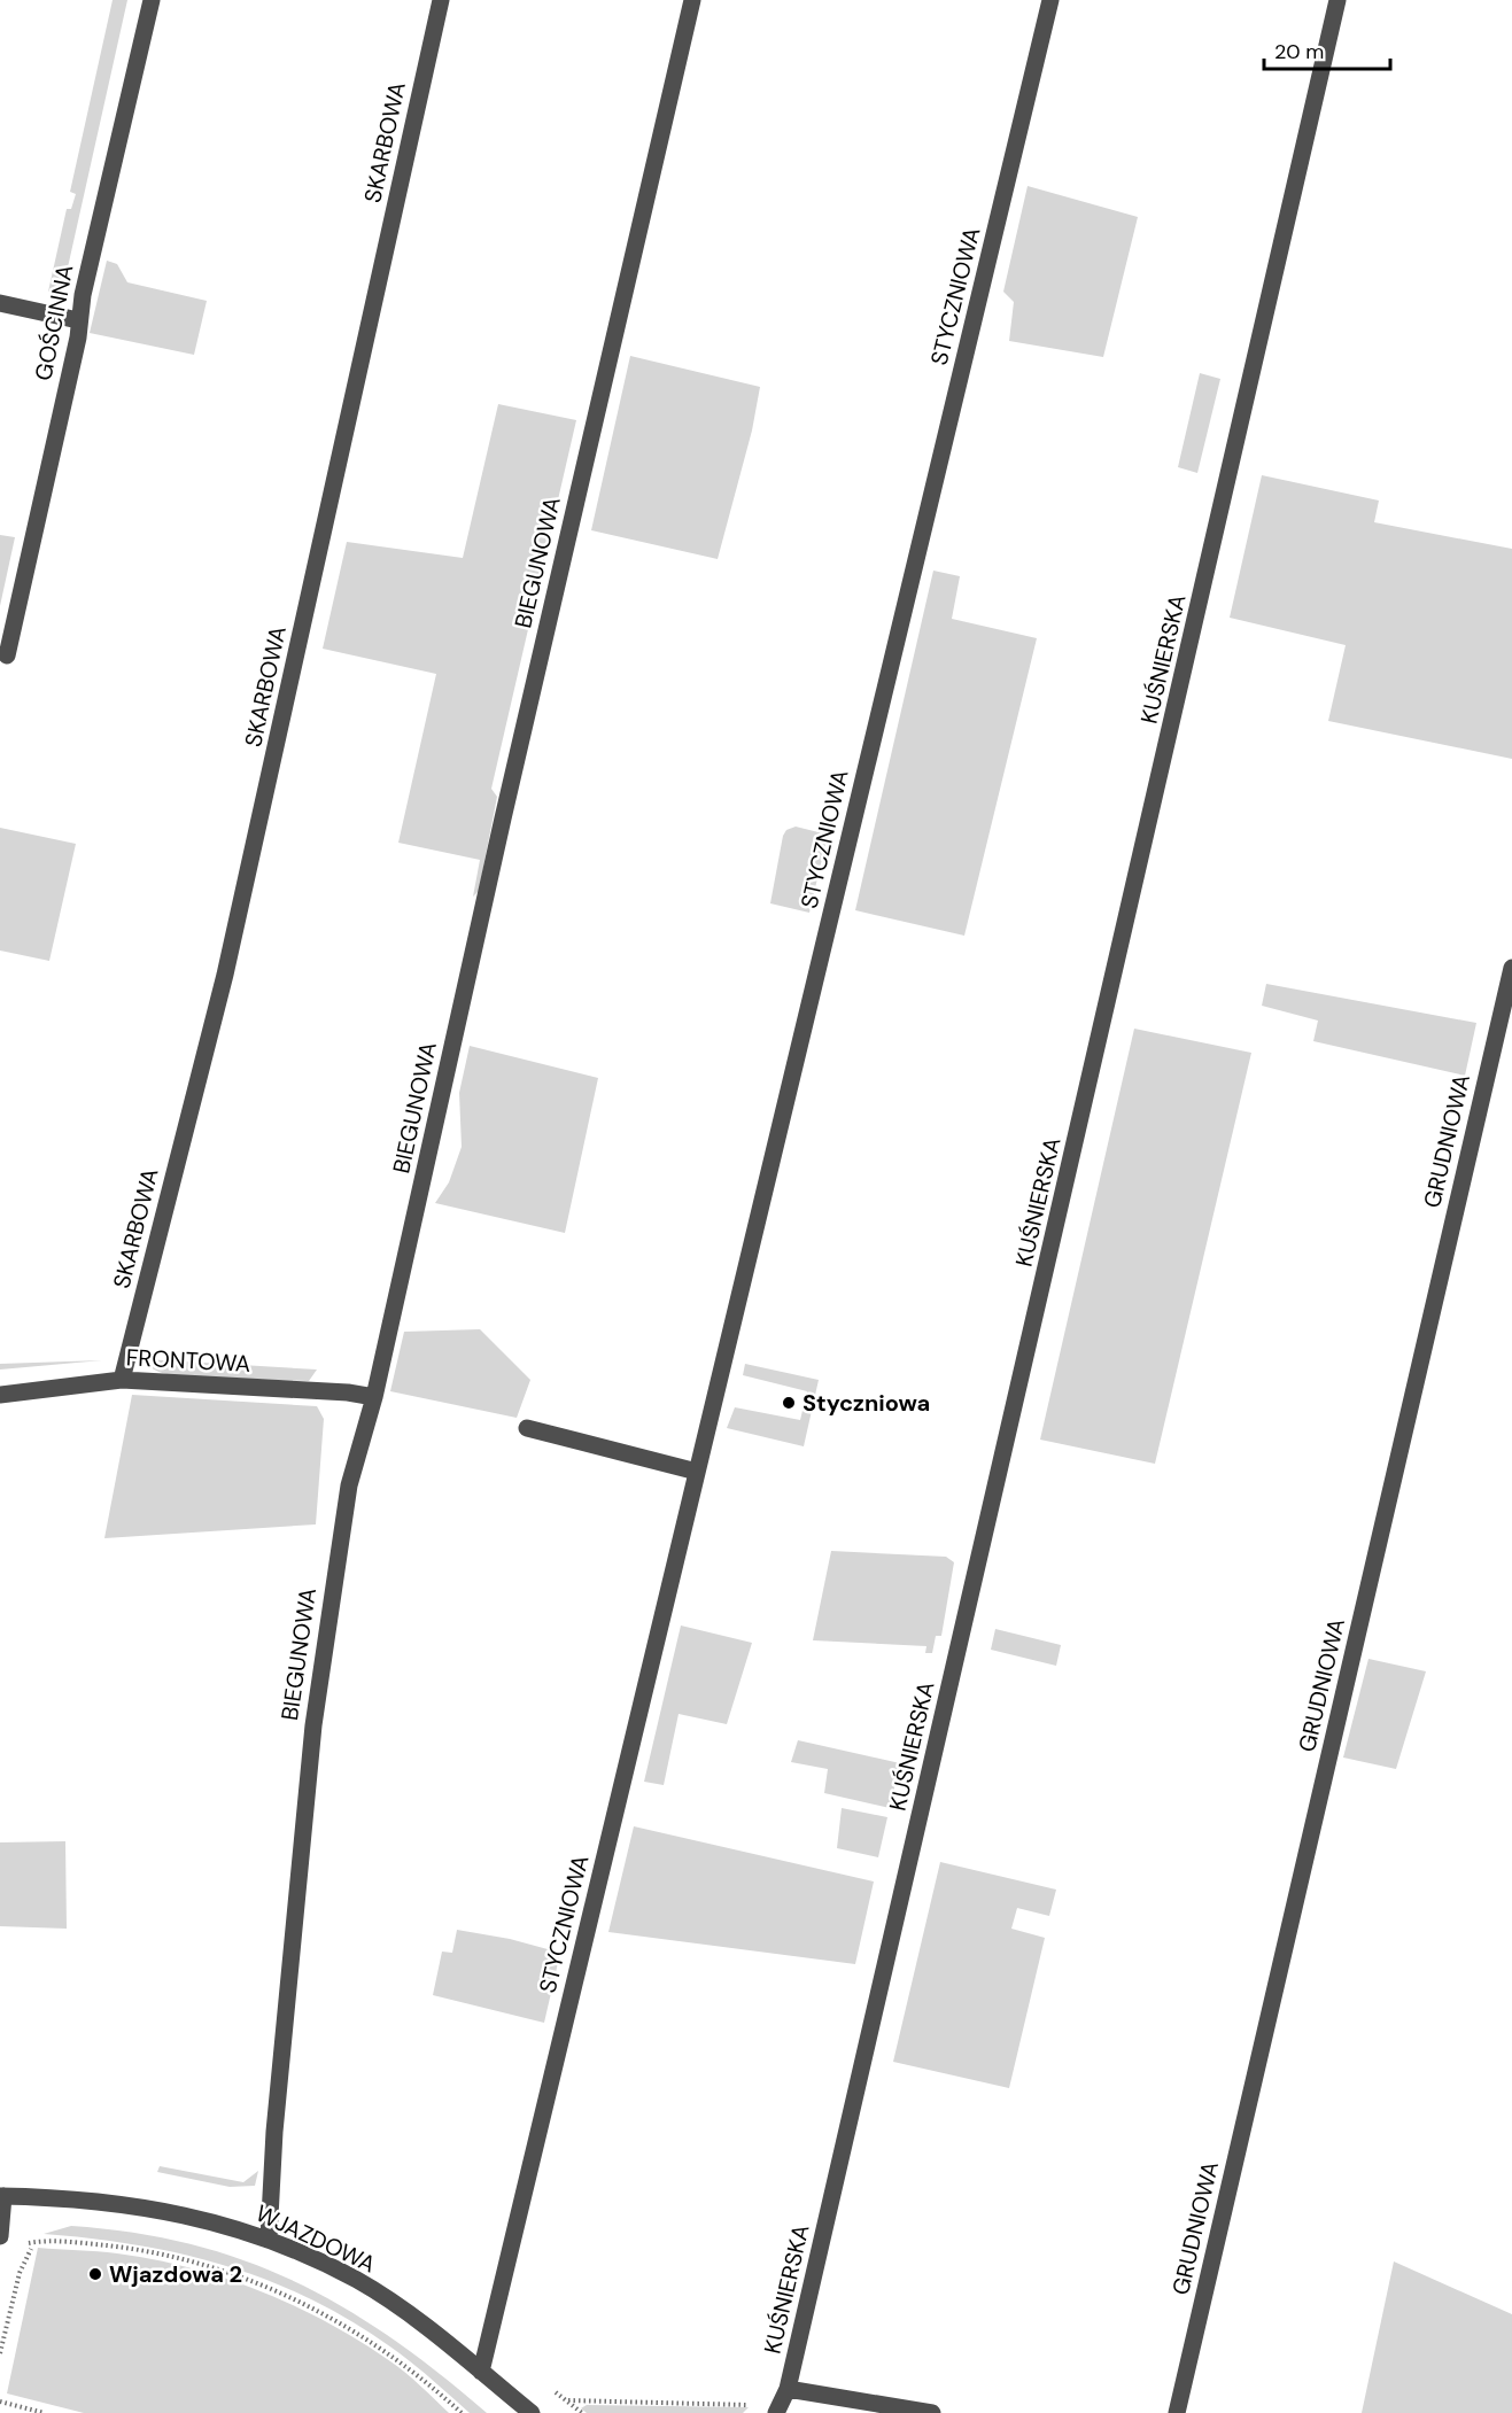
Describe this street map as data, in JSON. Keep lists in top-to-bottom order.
{
  "streets": {
    "street": [
      "SKARBOWA",
      "STYCZNIOWA",
      "GOŚCINNA",
      "BIEGUNOWA",
      "KUŚNIERSKA",
      "GRUDNIOWA",
      "FRONTOWA",
      "WJAZDOWA"
    ]
  },
  "crossings": [
    ["SKARBOWA", "FRONTOWA"],
    ["STYCZNIOWA", "WJAZDOWA"],
    ["BIEGUNOWA", "FRONTOWA"],
    ["BIEGUNOWA", "WJAZDOWA"]
  ],
  "places": ["Styczniowa", "Wjazdowa 2"],
  "scale_bar": "20 m"
}
